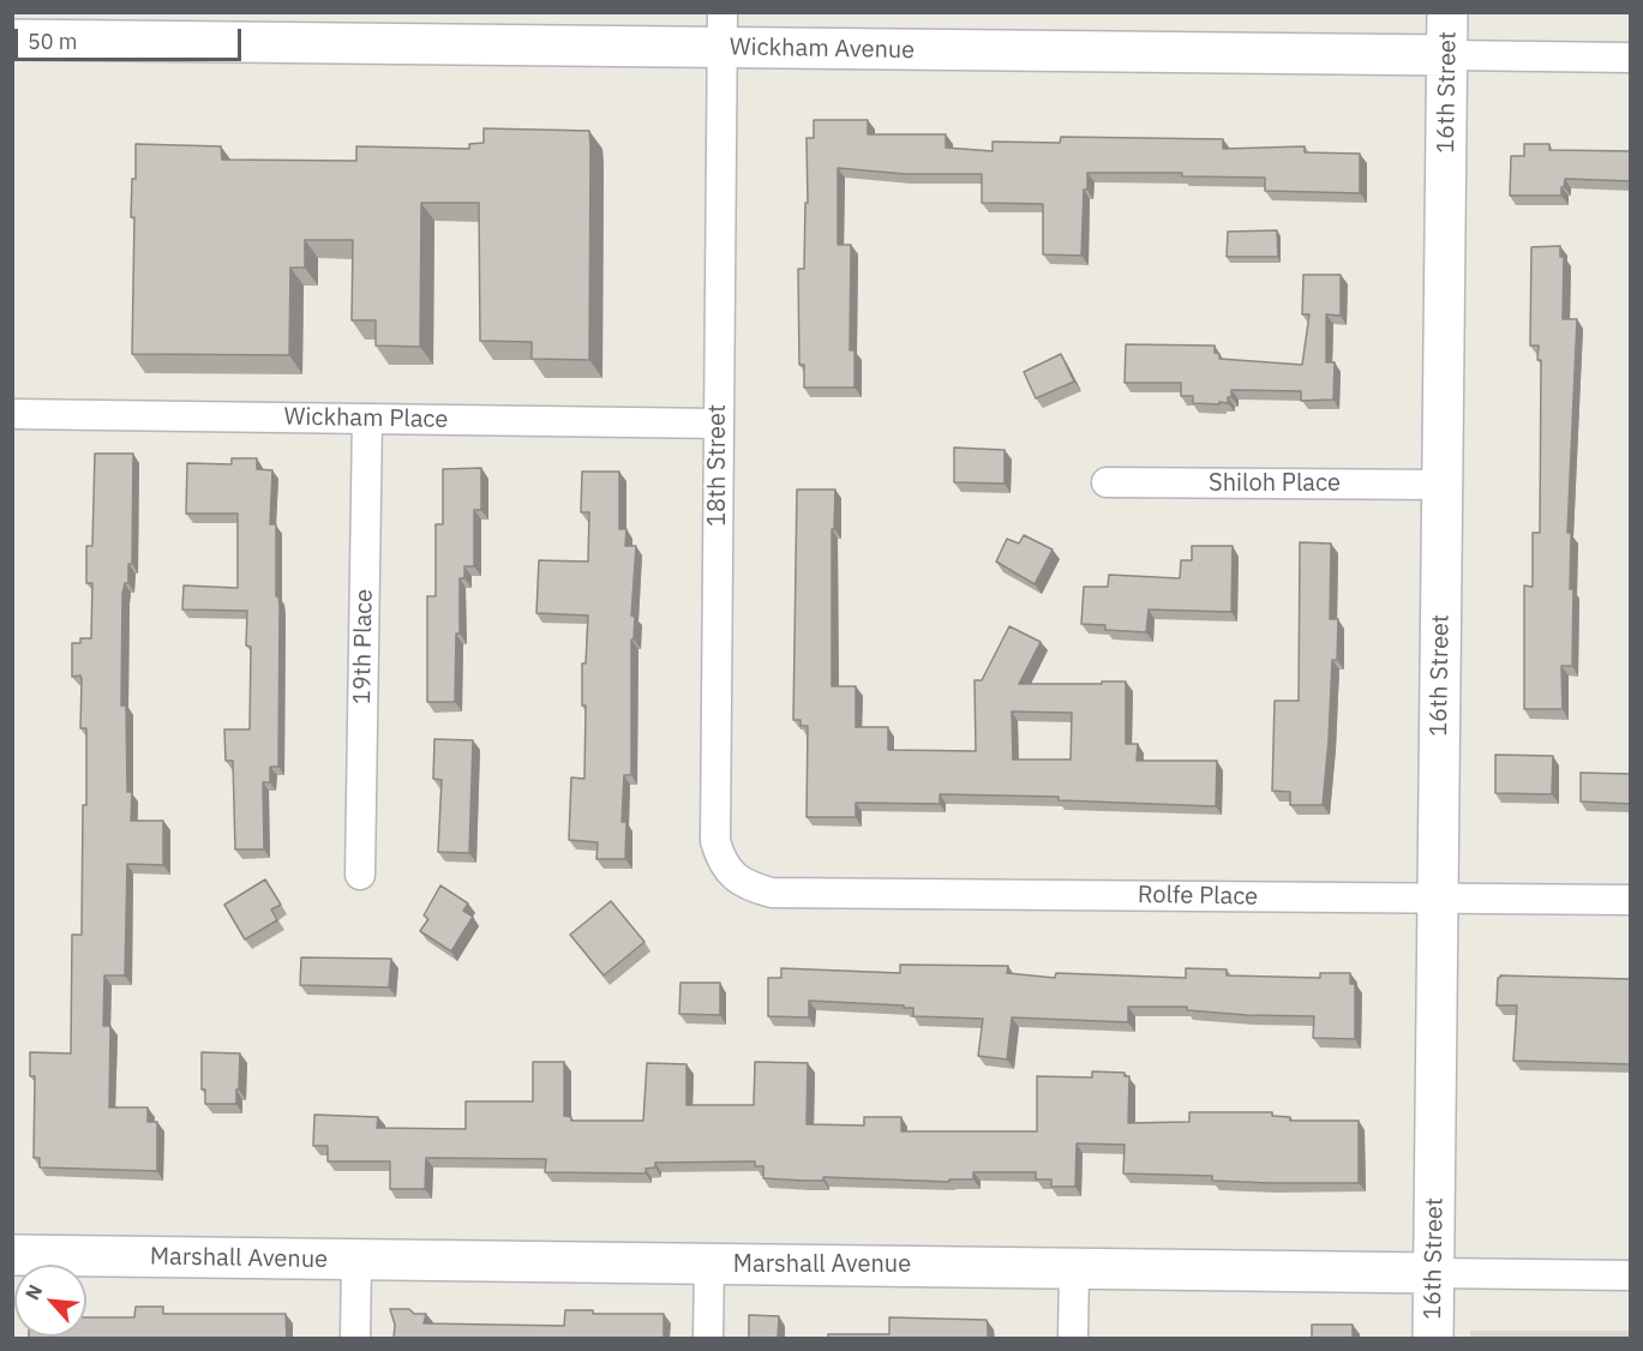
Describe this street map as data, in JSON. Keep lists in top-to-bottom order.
{
  "streets": {
    "street": [
      "Wickham Avenue",
      "16th Street",
      "Wickham Place",
      "18th Street",
      "Shiloh Place",
      "19th Place",
      "Rolfe Place",
      "Marshall Avenue"
    ]
  },
  "crossings": [
    ["Wickham Avenue", "16th Street"],
    ["Wickham Avenue", "18th Street"],
    ["16th Street", "Shiloh Place"],
    ["16th Street", "Rolfe Place"],
    ["16th Street", "Marshall Avenue"],
    ["Wickham Place", "18th Street"],
    ["Wickham Place", "19th Place"],
    ["18th Street", "Rolfe Place"]
  ],
  "scale_bar": "50 m",
  "north": "top left"
}
